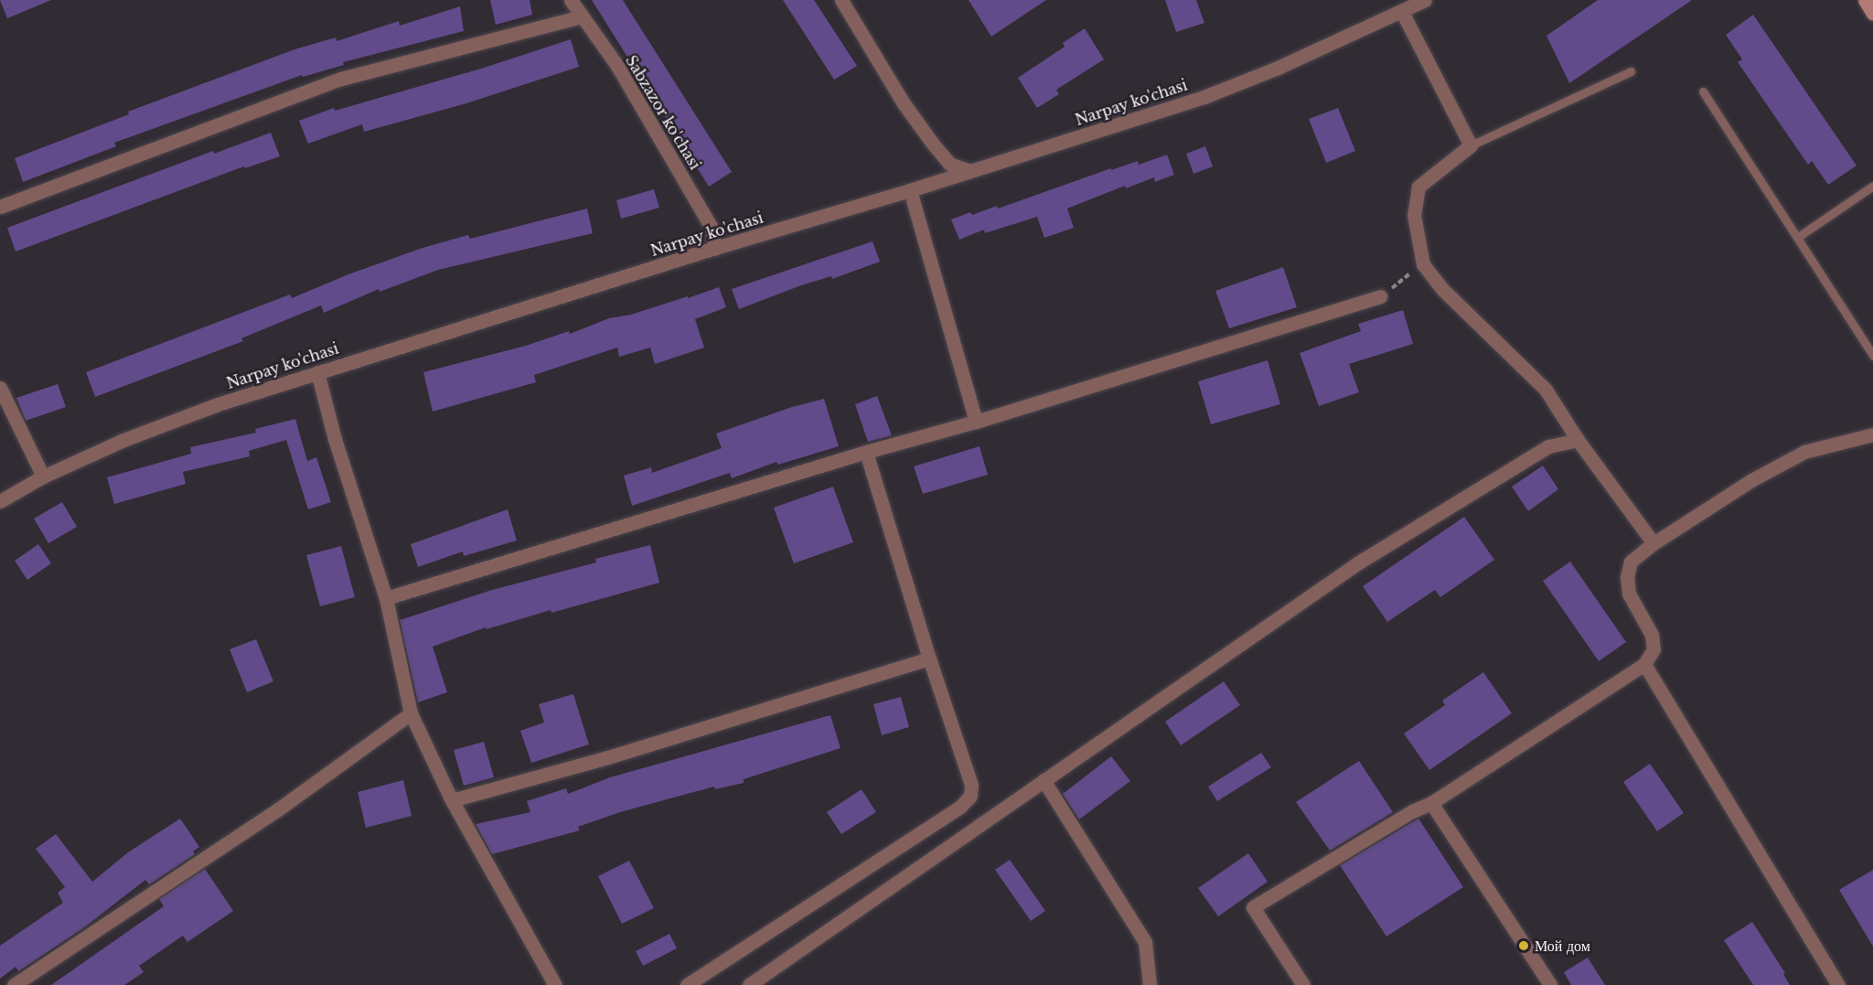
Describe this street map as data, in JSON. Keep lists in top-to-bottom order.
{
  "streets": {
    "street": ["Narpay ko'chasi", "Sabzazor ko'chasi"]
  },
  "crossings": [
    ["Narpay ko'chasi", "Sabzazor ko'chasi"]
  ],
  "places": ["Мой дом"]
}
